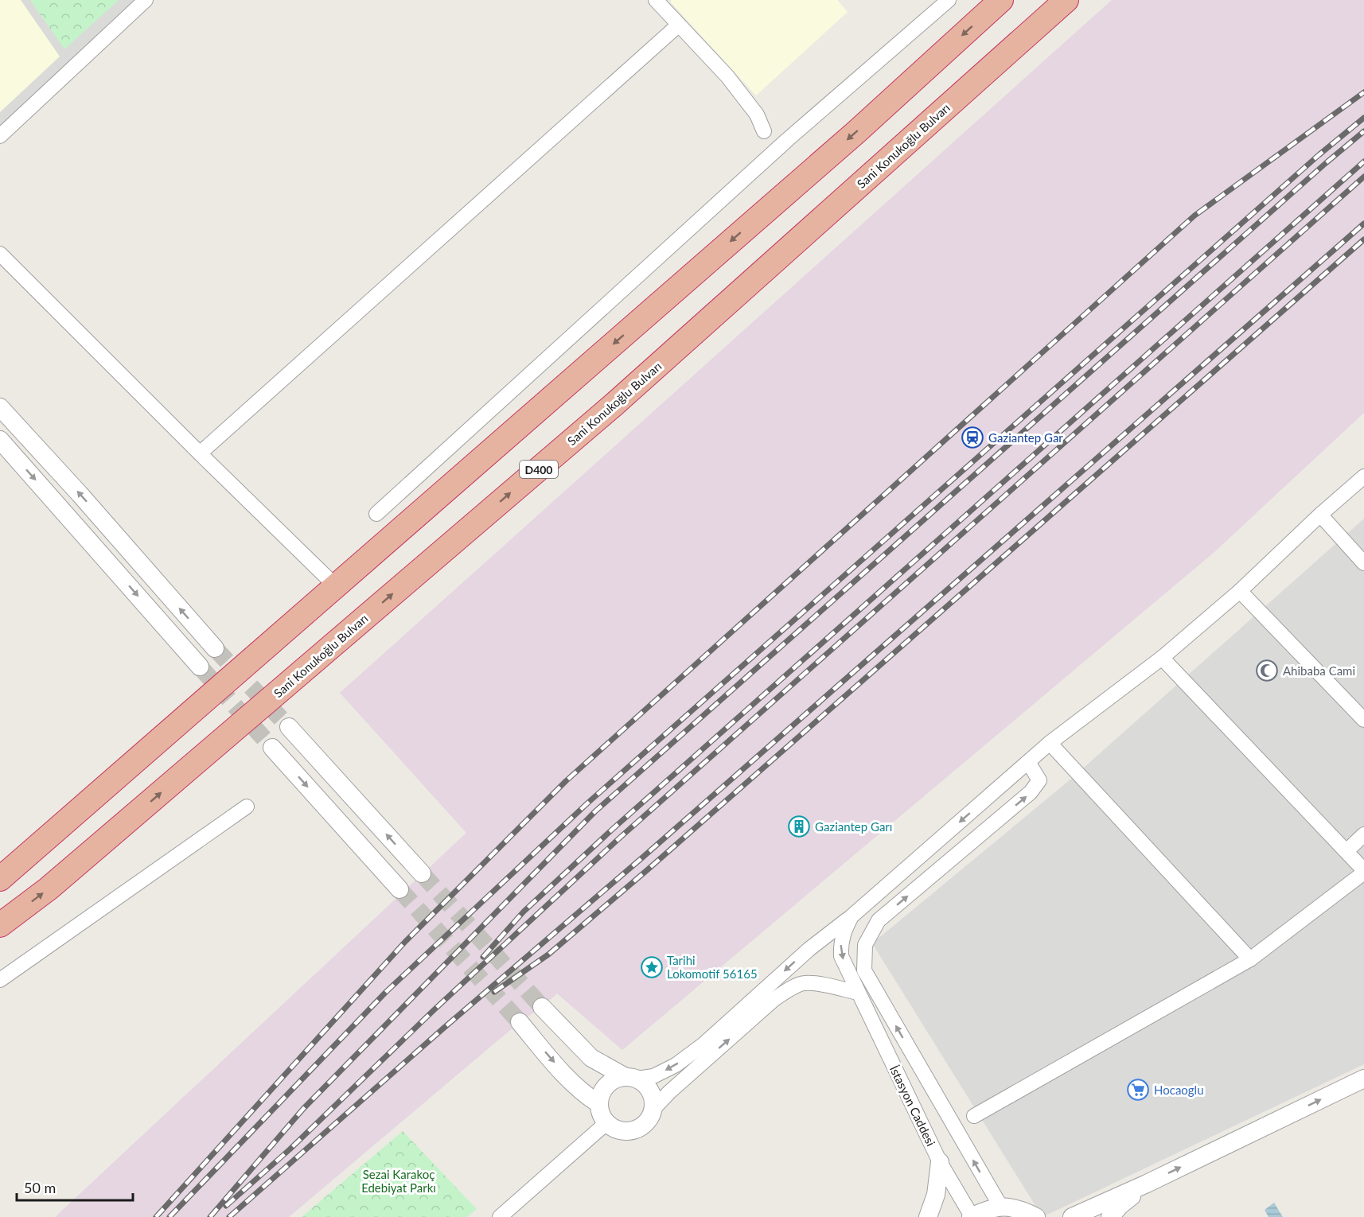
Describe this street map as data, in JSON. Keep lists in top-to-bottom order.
{
  "streets": {
    "highway": ["Sani Konukoğlu Bulvarı", "D400"],
    "street": ["İstasyon Caddesi"]
  },
  "parks": ["Sezai Karakoç Edebiyat Parkı"],
  "places": {
    "station": ["Gaziantep Gar"],
    "mosque": ["Ahibaba Cami"],
    "building": ["Gaziantep Garı"],
    "place": ["Tarihi Lokomotif 56165"],
    "supermarket": ["Hocaoglu"]
  },
  "scale_bar": "50 m"
}
